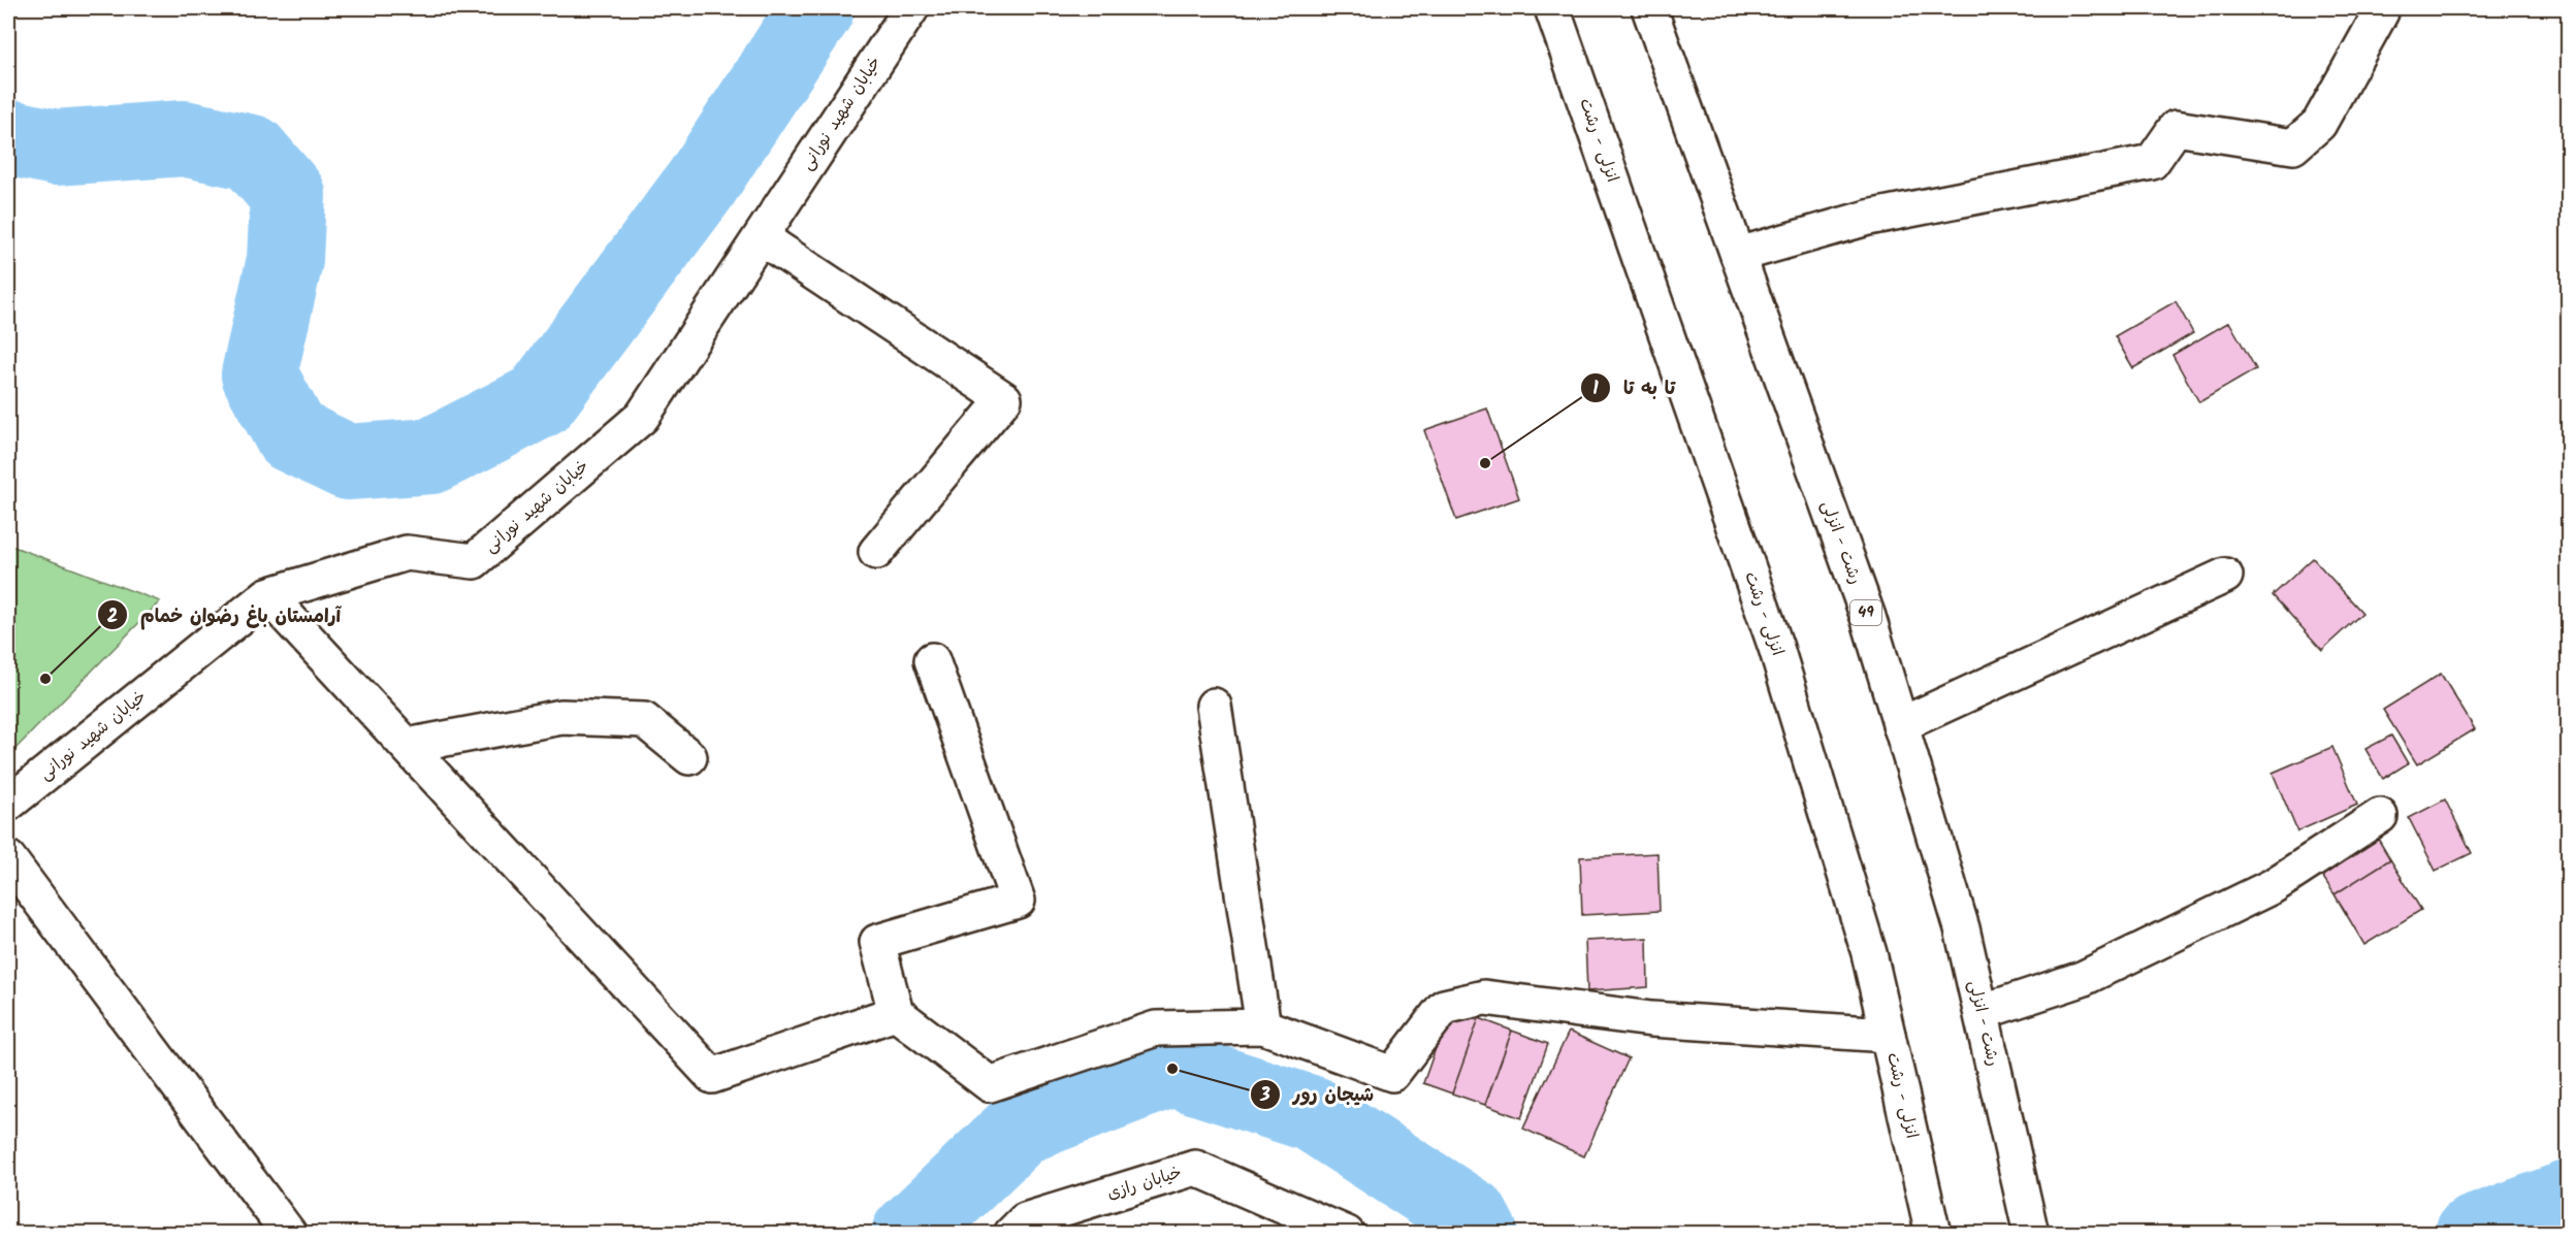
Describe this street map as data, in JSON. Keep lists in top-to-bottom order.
{
  "streets": {
    "main road": [
      "خیابان شهید نورانی",
      "انزلی - رشت",
      "رشت - انزلی",
      "49",
      "خیابان رازی"
    ]
  },
  "places": ["تا به تا", "آرامستان باغ رضوان خمام", "شیجان رور"]
}
